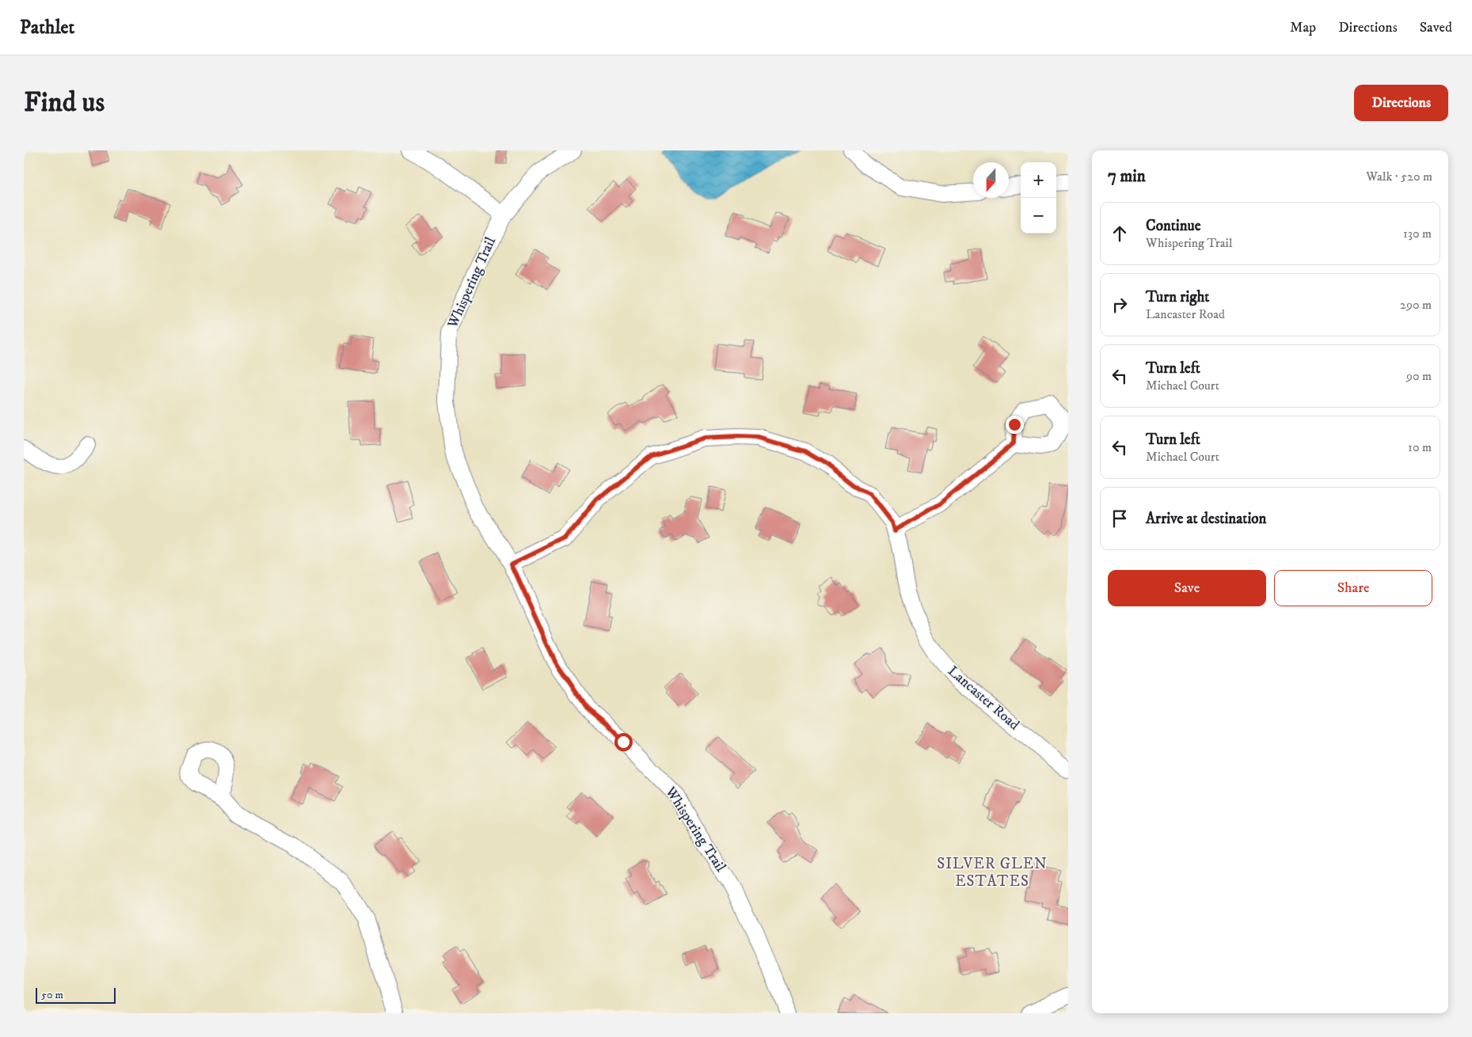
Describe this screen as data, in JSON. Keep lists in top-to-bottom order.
{
  "streets": {
    "street": ["Whispering Trail", "Lancaster Road"]
  },
  "crossings": [
    ["Whispering Trail", "Lancaster Road"]
  ],
  "districts": ["SILVER GLEN ESTATES"],
  "scale_bar": "50 m",
  "north": "bottom",
  "page": {
    "header": "Pathlet",
    "nav": ["Map", "Directions", "Saved"],
    "buttons": [
      "Directions",
      ["Save", "Share"]
    ],
    "title": "Find us",
    "heading": ["7 min", "Walk · 520 m"],
    "map_buttons": ["+", "−"],
    "list": [
      ["Continue", "Whispering Trail", "130 m"],
      ["Turn right", "Lancaster Road", "290 m"],
      ["Turn left", "Michael Court", "90 m"],
      ["Turn left", "Michael Court", "10 m"],
      "Arrive at destination"
    ],
    "scale": "50 m"
  }
}
